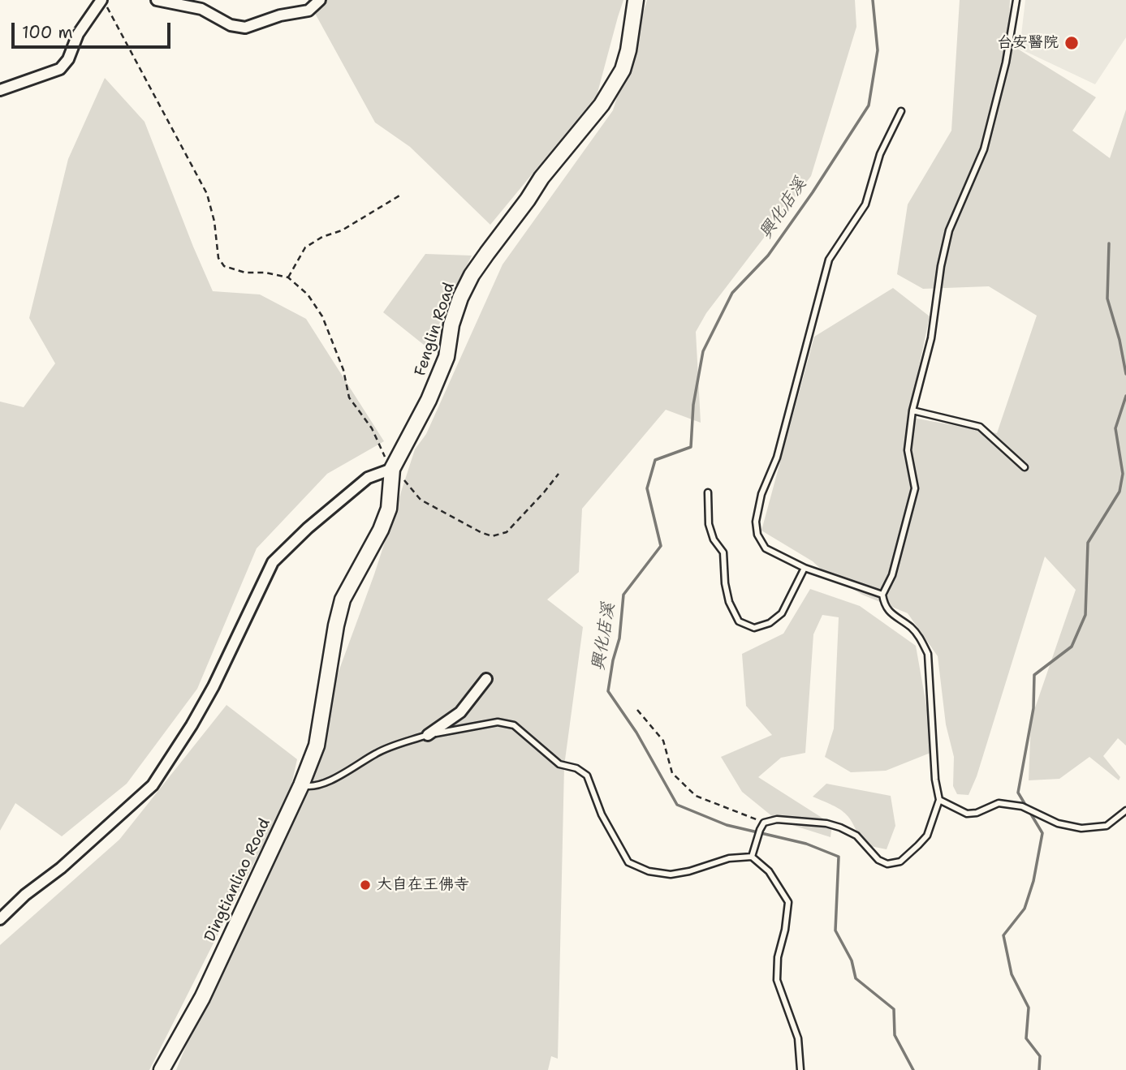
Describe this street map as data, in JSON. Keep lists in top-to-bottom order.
{
  "streets": {
    "street": ["Fenglin Road", "Dingtianliao Road"]
  },
  "crossings": [
    ["Fenglin Road", "Dingtianliao Road"]
  ],
  "water": ["興化店溪"],
  "places": ["台安醫院", "大自在王佛寺"],
  "scale_bar": "100 m"
}
